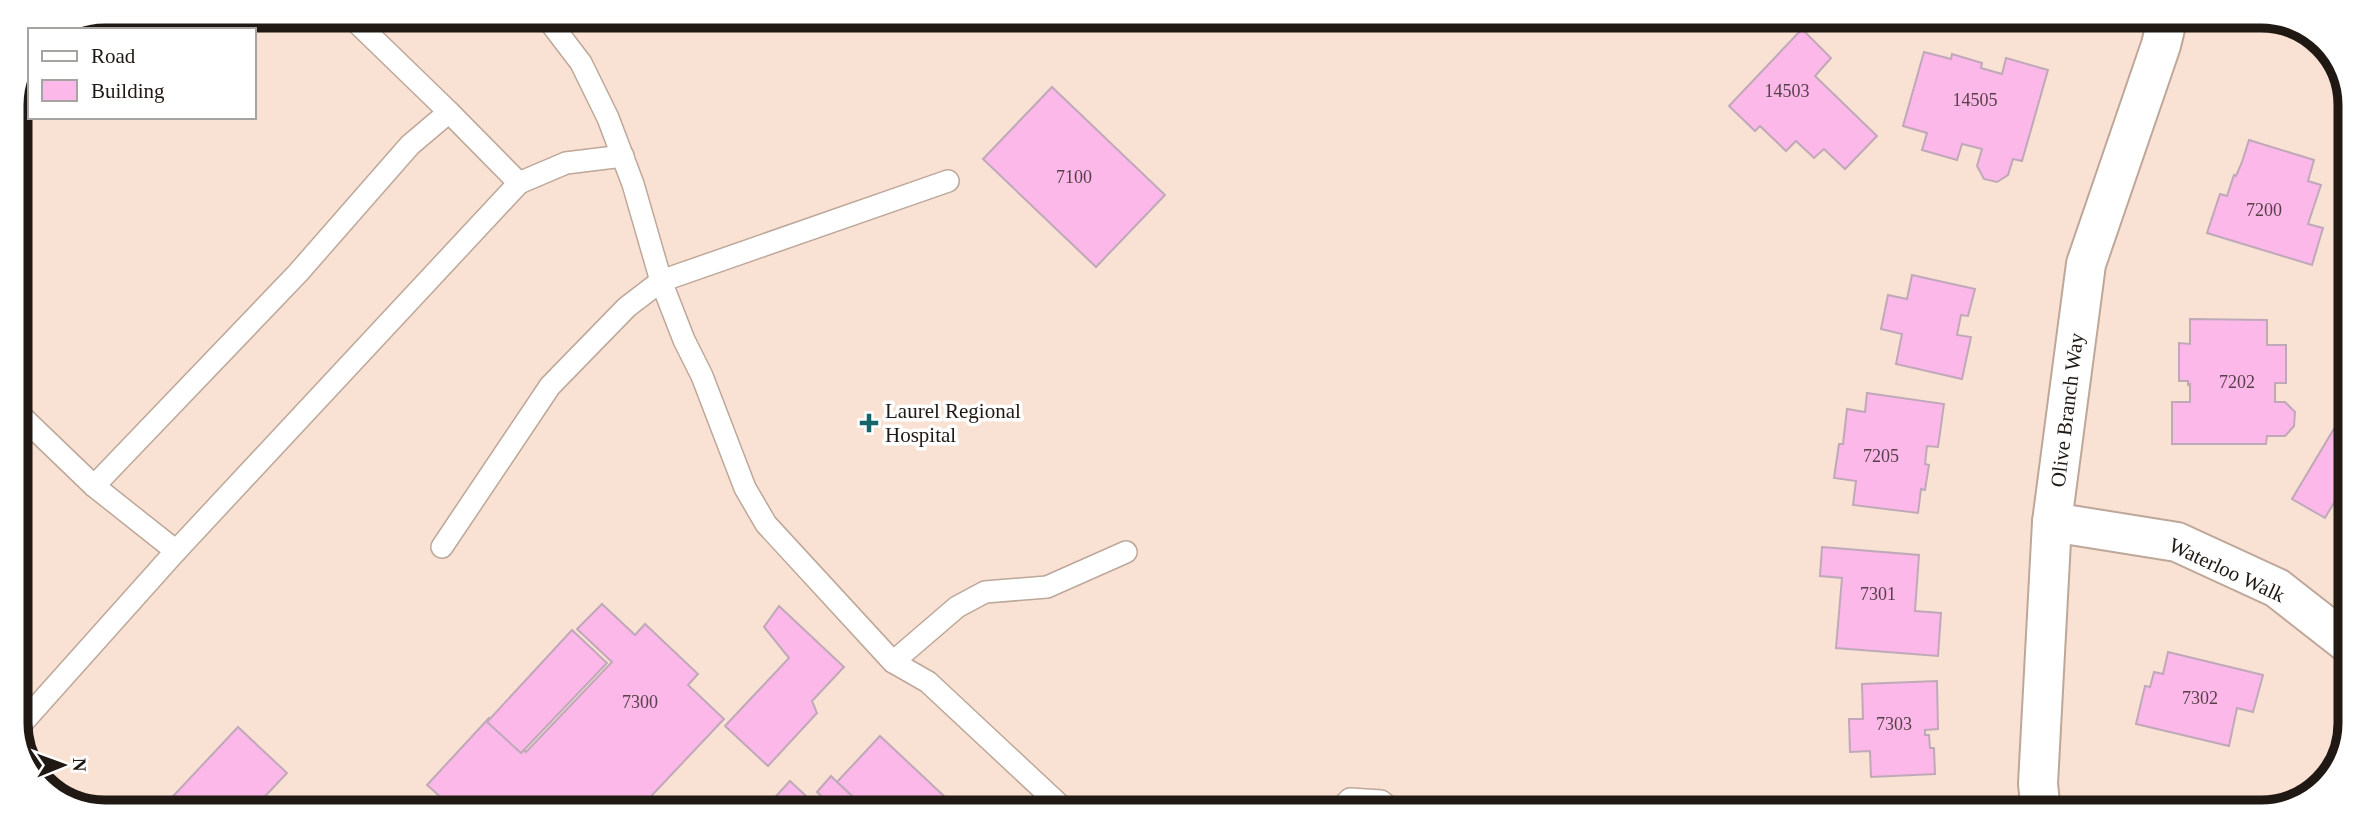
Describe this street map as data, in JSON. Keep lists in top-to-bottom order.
{
  "streets": {
    "street": ["Olive Branch Way", "Waterloo Walk"]
  },
  "crossings": [
    ["Olive Branch Way", "Waterloo Walk"]
  ],
  "places": {
    "health": ["Laurel Regional Hospital"]
  },
  "house_numbers": [
    "14503",
    "14505",
    "7100",
    "7200",
    "7202",
    "7205",
    "7301",
    "7302",
    "7300",
    "7303"
  ],
  "legend": ["Road", "Building"],
  "north": "right"
}
